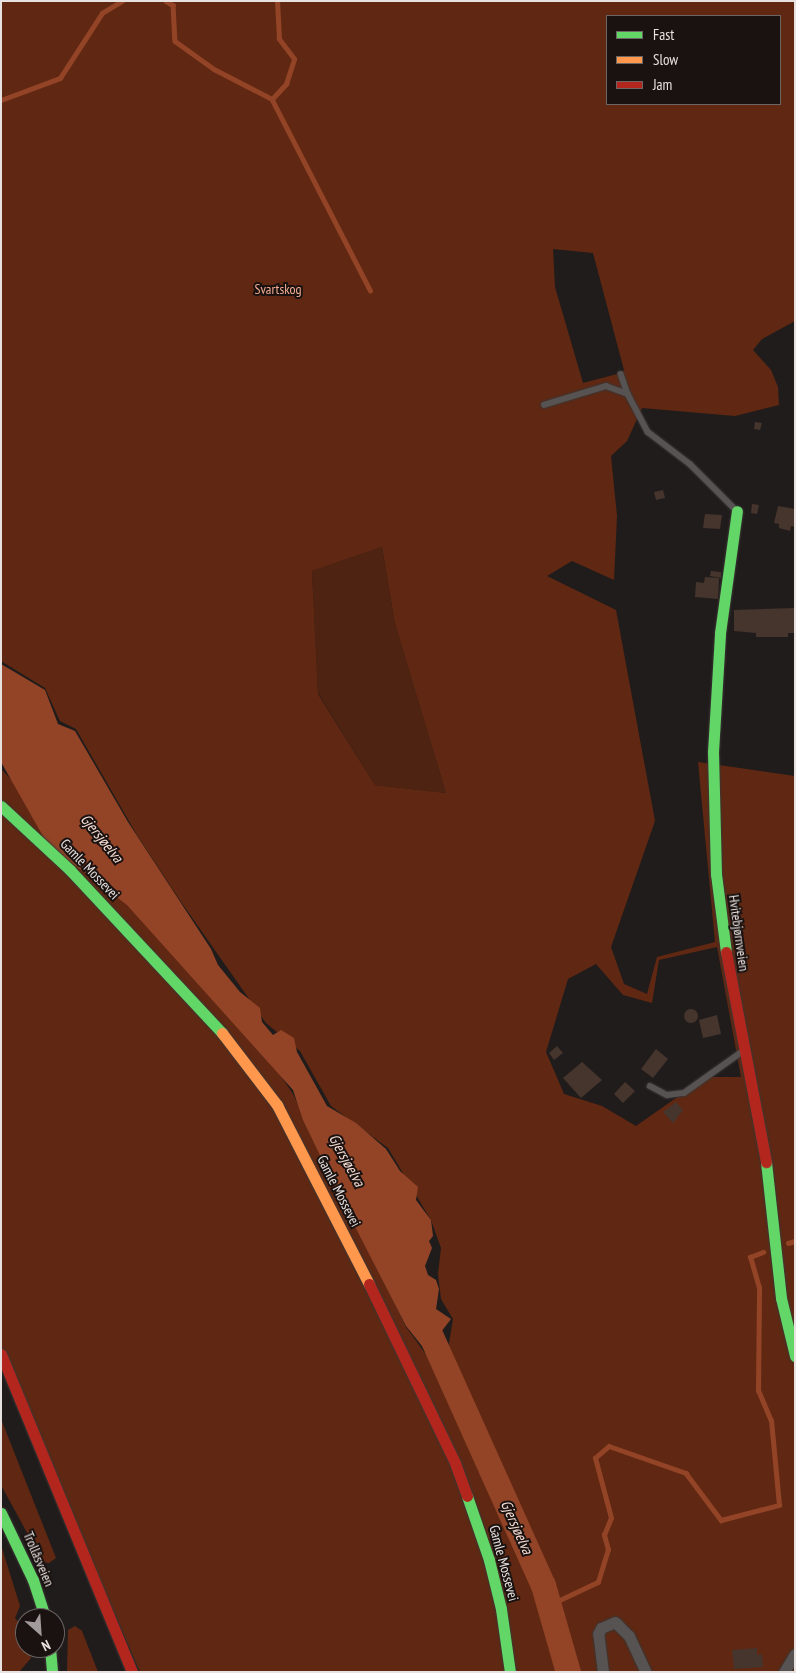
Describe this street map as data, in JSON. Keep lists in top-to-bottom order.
{
  "streets": {
    "main road": ["Gamle Mossevei", "Hvitebjørnveien", "Trollåsveien"]
  },
  "water": ["Gjersjøelva"],
  "parks": ["Svartskog"],
  "legend": ["Fast", "Slow", "Jam"],
  "north": "bottom right"
}
